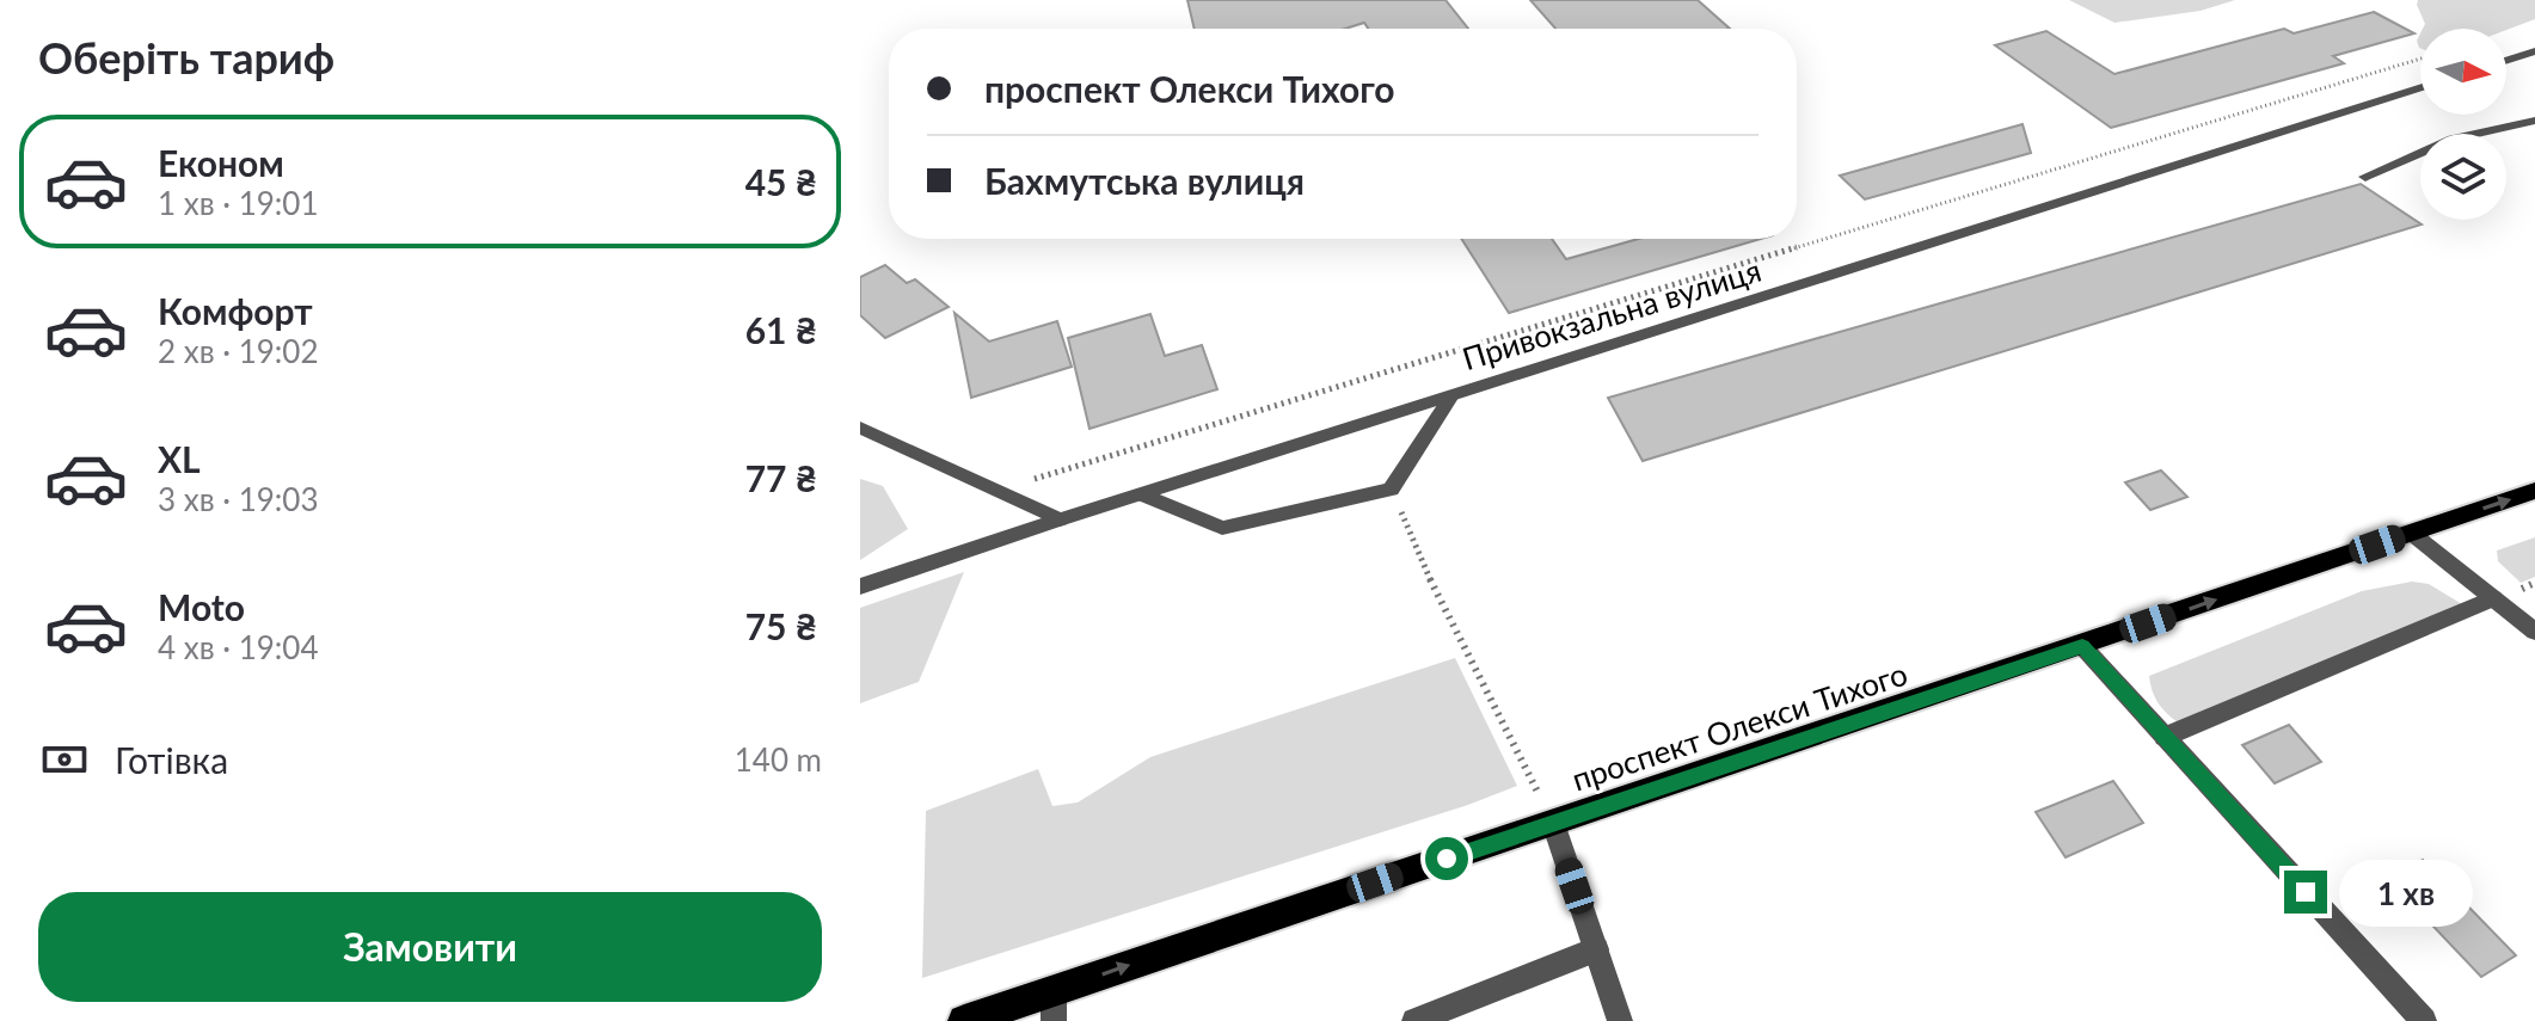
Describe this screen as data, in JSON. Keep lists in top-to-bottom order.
{
  "streets": {
    "main road": ["проспект Олекси Тихого"],
    "street": ["Привокзальна вулиця"]
  },
  "one_way": ["проспект Олекси Тихого"],
  "north": "right",
  "page": {
    "heading": "Оберіть тариф",
    "banner": ["проспект Олекси Тихого", "Бахмутська вулиця"],
    "list": [
      {
        "name": "Економ",
        "note": "1 хв · 19:01",
        "value": "45 ₴"
      },
      {
        "name": "Комфорт",
        "note": "2 хв · 19:02",
        "value": "61 ₴"
      },
      {
        "name": "XL",
        "note": "3 хв · 19:03",
        "value": "77 ₴"
      },
      {
        "name": "Moto",
        "note": "4 хв · 19:04",
        "value": "75 ₴"
      }
    ],
    "pay": ["Готівка", "140 m"],
    "bubble": "1 хв",
    "buttons": "Замовити"
  }
}
